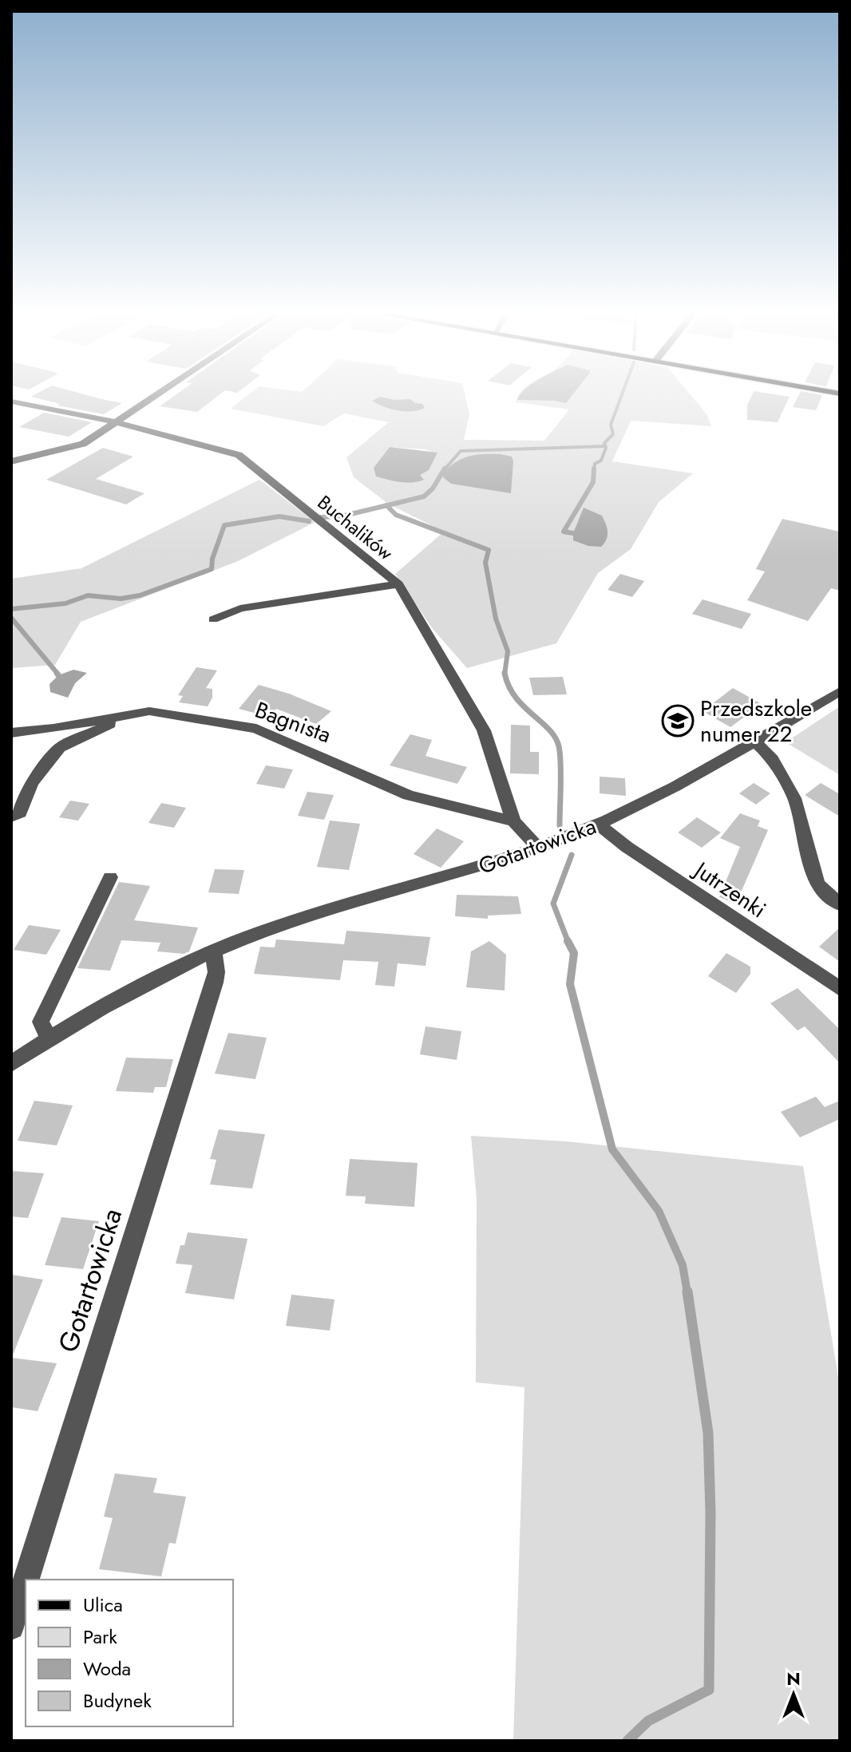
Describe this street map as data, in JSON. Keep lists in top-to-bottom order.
{
  "streets": {
    "street": [
      "Buchalików",
      "Bagnista",
      "Gotartowicka",
      "Jutrzenki"
    ]
  },
  "crossings": [
    ["Buchalików", "Bagnista"],
    ["Buchalików", "Gotartowicka"],
    ["Gotartowicka", "Jutrzenki"]
  ],
  "places": {
    "school or university": ["Przedszkole numer 22"]
  },
  "legend": [
    "Ulica",
    "Park",
    "Woda",
    "Budynek"
  ],
  "north": "top"
}
